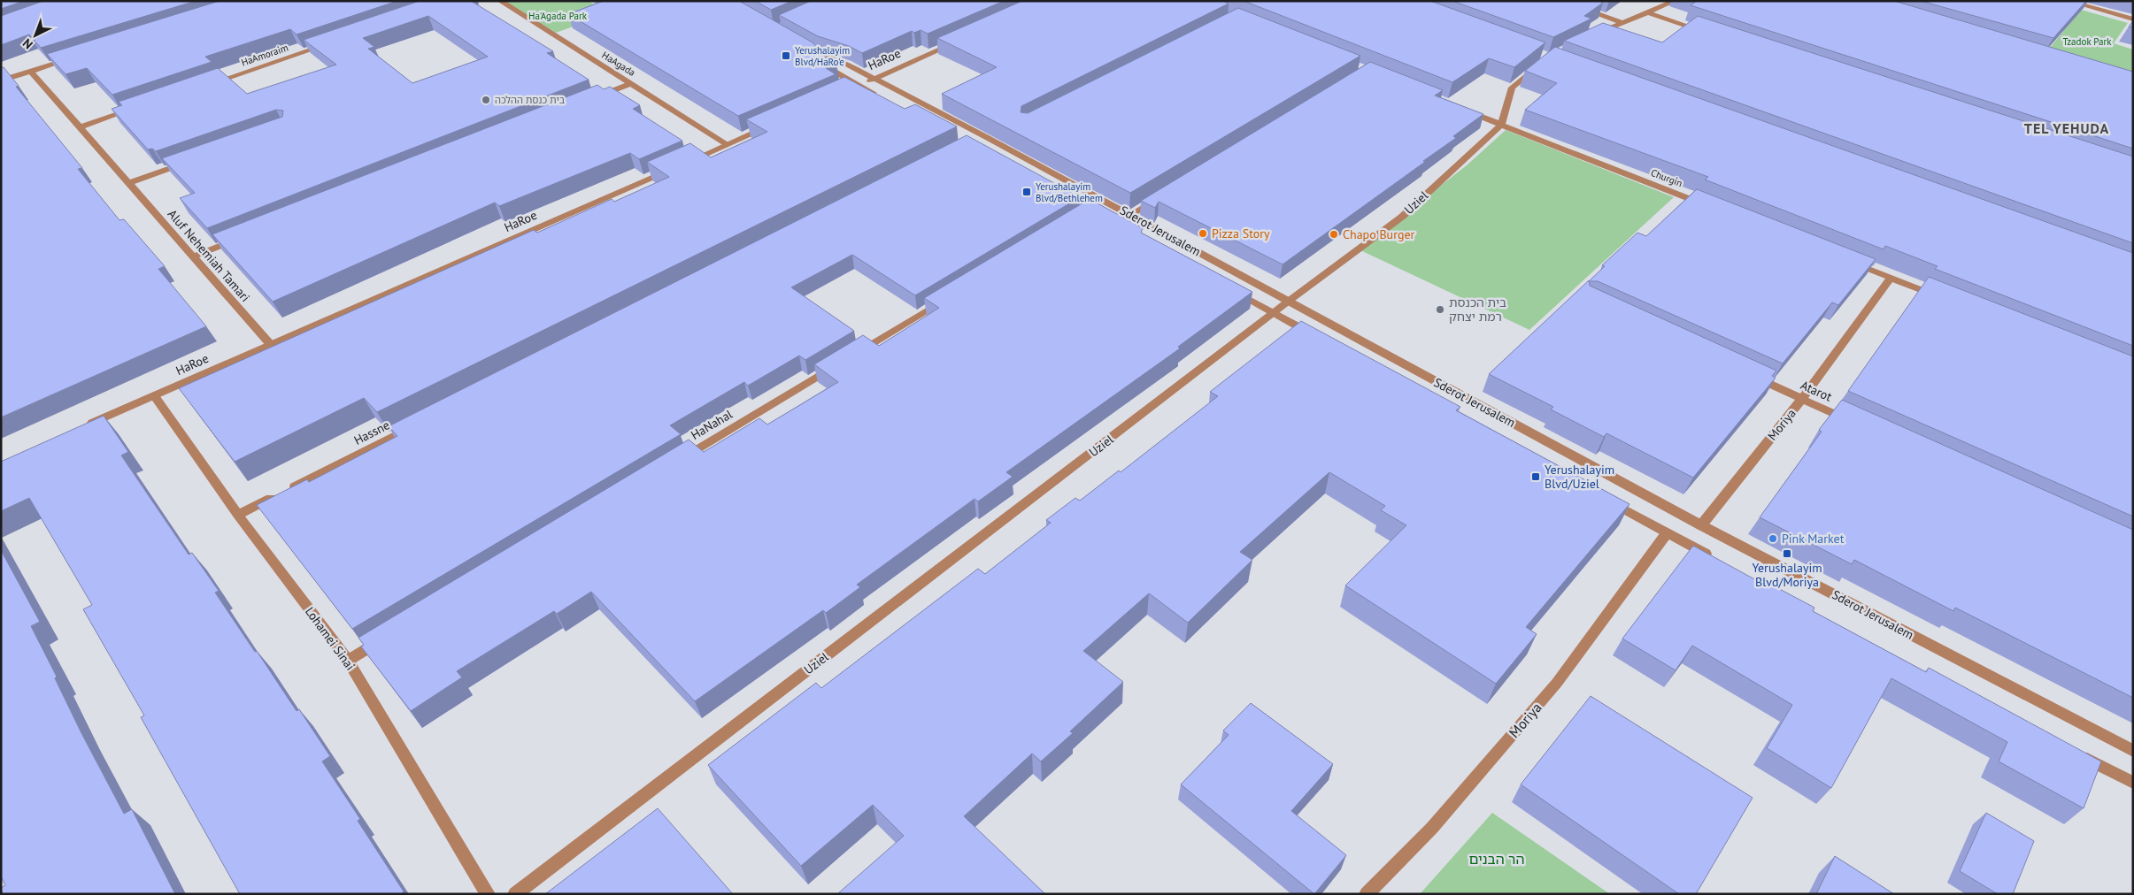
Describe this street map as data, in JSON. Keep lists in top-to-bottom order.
{
  "streets": {
    "street": [
      "HaAmoraim",
      "HaRoe",
      "HaAgada",
      "Churgin",
      "Uziel",
      "Sderot Jerusalem",
      "Aluf Nehemiah Tamari",
      "Atarot",
      "HaNahal",
      "Moriya",
      "Hassne",
      "Lohamei Sinai"
    ]
  },
  "crossings": [
    ["HaRoe", "HaAgada"],
    ["HaRoe", "Sderot Jerusalem"],
    ["HaRoe", "Aluf Nehemiah Tamari"],
    ["HaRoe", "Lohamei Sinai"],
    ["Churgin", "Uziel"],
    ["Uziel", "Sderot Jerusalem"],
    ["Sderot Jerusalem", "Moriya"],
    ["Atarot", "Moriya"],
    ["Hassne", "Lohamei Sinai"]
  ],
  "districts": ["TEL YEHUDA"],
  "parks": ["Ha'Agada Park", "Tzadok Park", "הר הבנים"],
  "places": {
    "transit": [
      "Yerushalayim Blvd/HaRo'e",
      "Yerushalayim Blvd/Bethlehem",
      "Yerushalayim Blvd/Uziel",
      "Yerushalayim Blvd/Moriya"
    ],
    "other": [
      "בית כנסת ההלכה",
      "Pizza Story",
      "Chapo Burger",
      "בית הכנסת רמת יצחק",
      "Pink Market"
    ]
  },
  "north": "bottom left"
}
